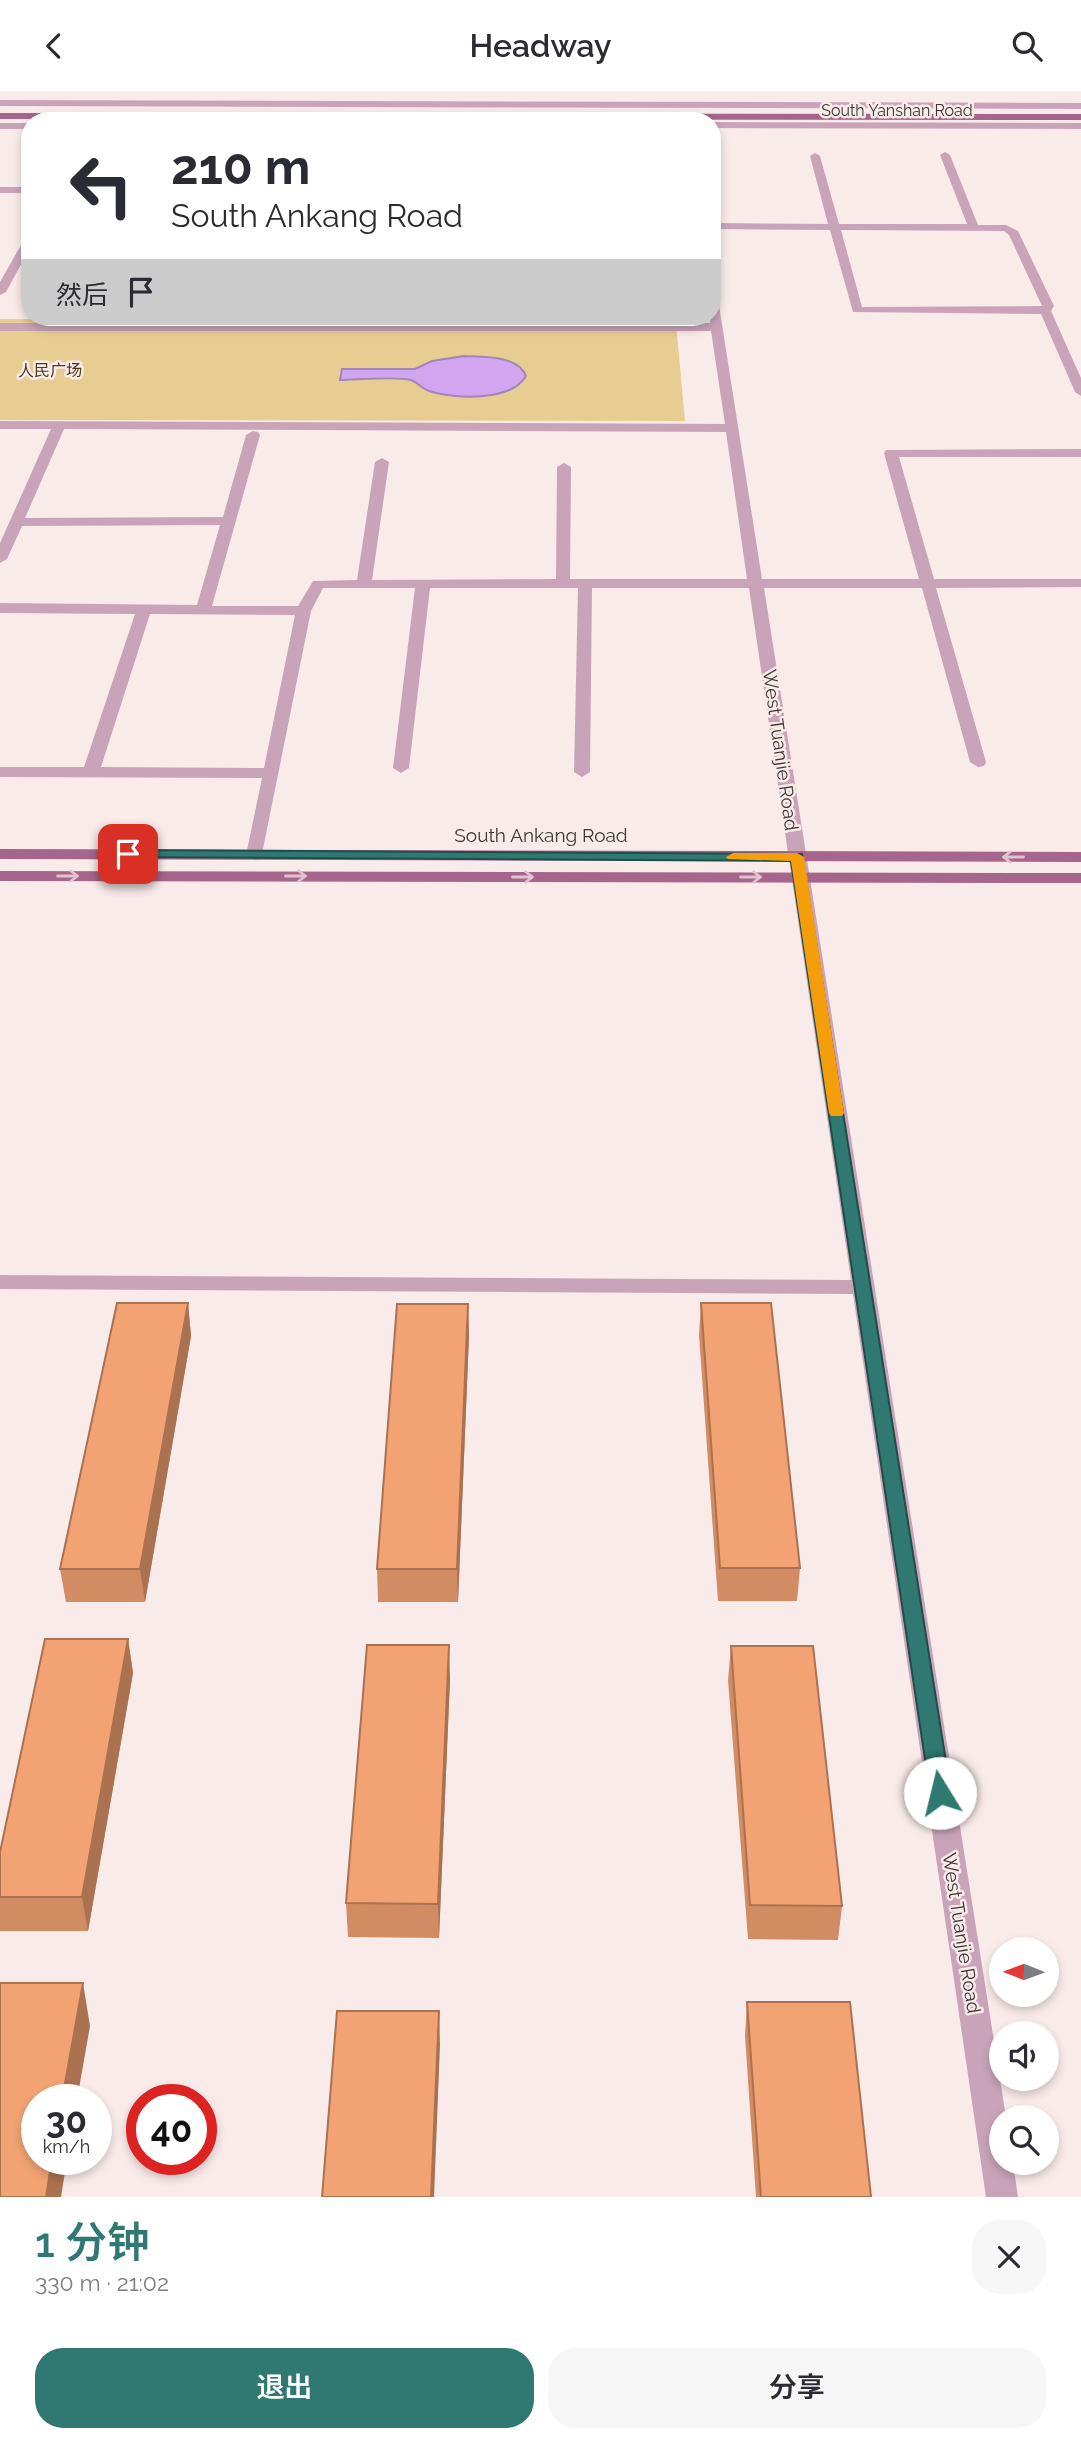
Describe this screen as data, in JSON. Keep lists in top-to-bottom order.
{
  "streets": {
    "main road": ["South Yanshan Road", "South Ankang Road"],
    "street": ["West Tuanjie Road"]
  },
  "crossings": [
    ["West Tuanjie Road", "South Ankang Road"]
  ],
  "parks": ["人民广场"],
  "north": "left",
  "page": {
    "header": "Headway",
    "turn": ["210 m", "South Ankang Road"],
    "then": "然后",
    "speed": "30 km/h",
    "limit": "40",
    "heading": ["1 分钟", "330 m · 21:02"],
    "buttons": ["退出", "分享"]
  }
}
